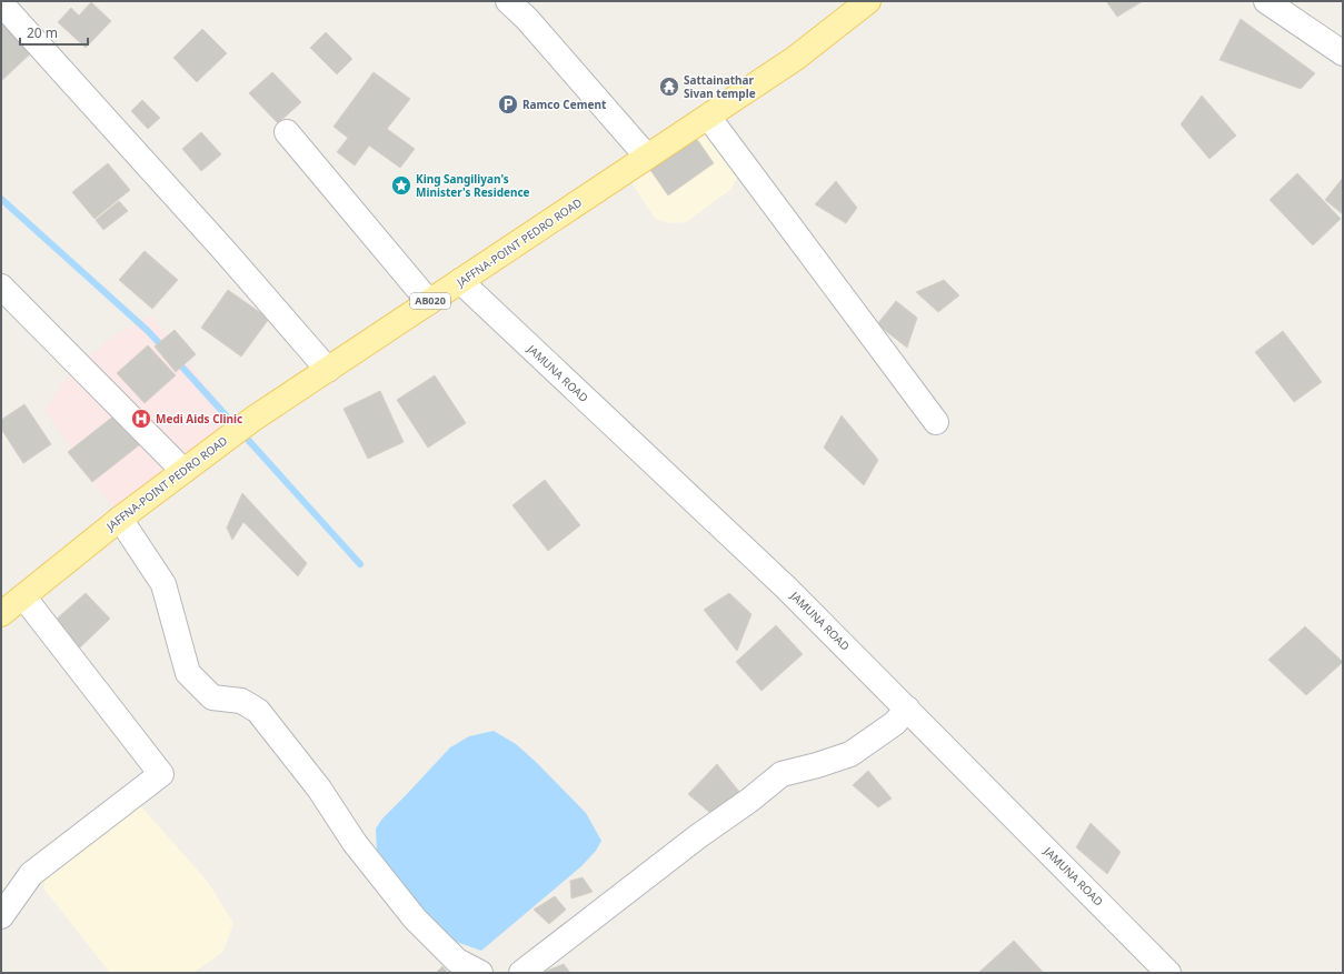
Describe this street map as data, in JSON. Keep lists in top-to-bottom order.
{
  "streets": {
    "main road": ["JAFFNA-POINT PEDRO ROAD", "AB020"],
    "street": ["JAMUNA ROAD"]
  },
  "crossings": [
    ["JAFFNA-POINT PEDRO ROAD", "JAMUNA ROAD"]
  ],
  "places": {
    "temple": ["Sattainathar Sivan temple"],
    "parking": ["Ramco Cement"],
    "place": ["King Sangiliyan's Minister's Residence"],
    "hospital": ["Medi Aids Clinic"]
  },
  "scale_bar": "20 m"
}
